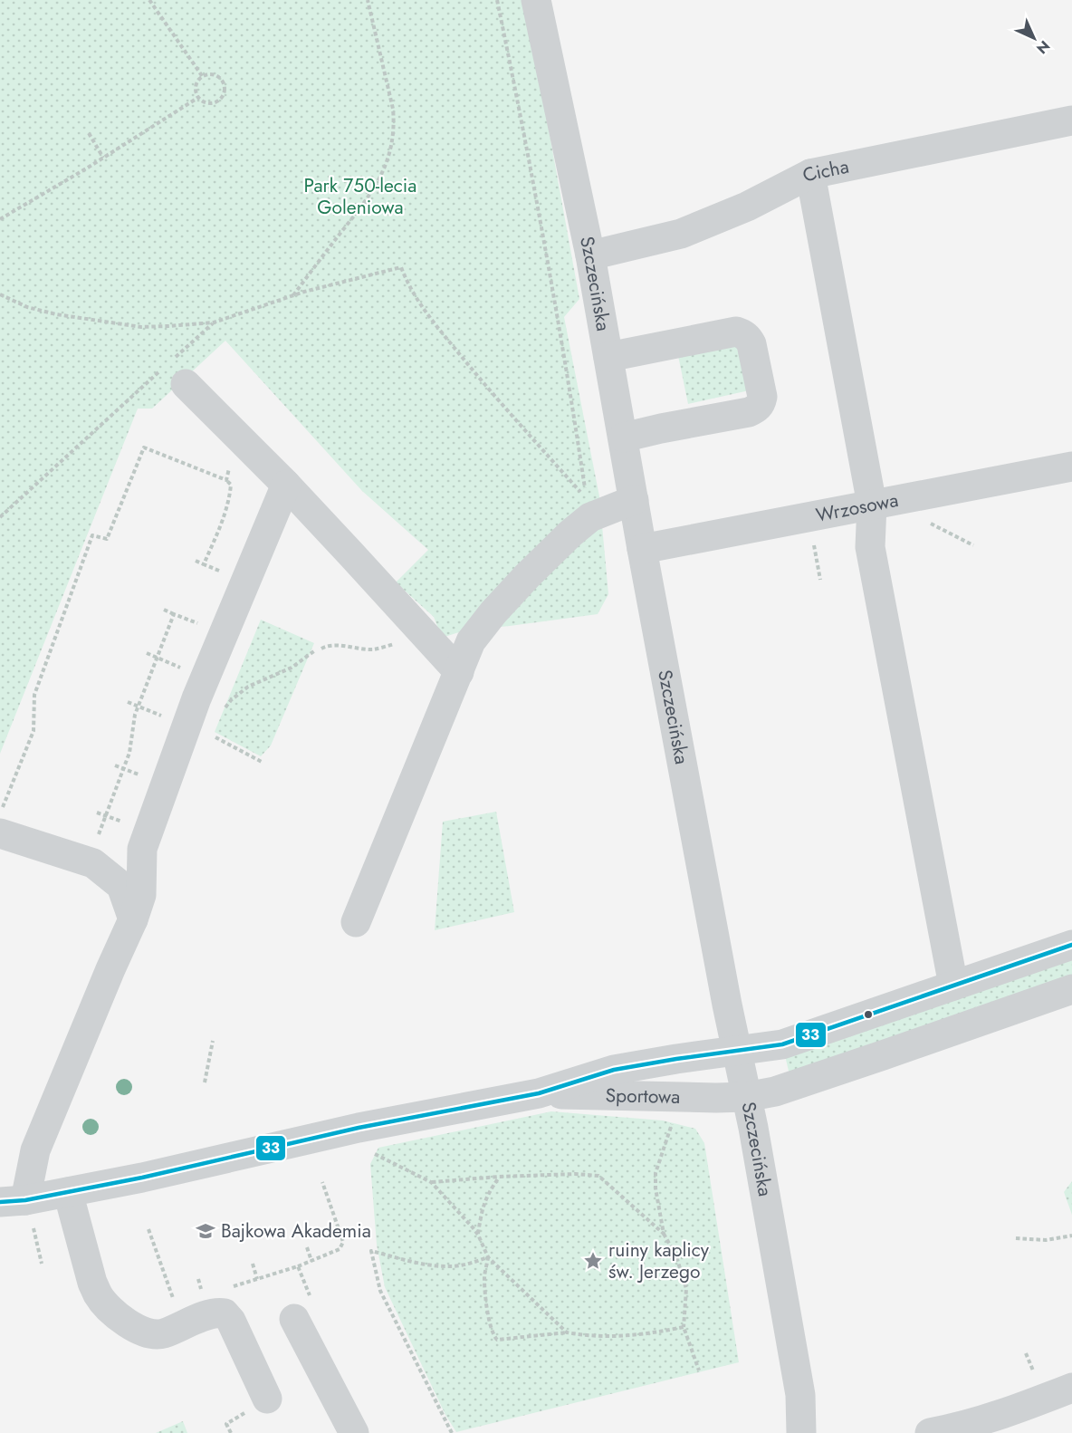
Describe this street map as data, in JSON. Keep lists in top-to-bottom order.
{
  "streets": {
    "street": [
      "Cicha",
      "Szczecińska",
      "Wrzosowa",
      "Sportowa"
    ]
  },
  "crossings": [
    ["Cicha", "Szczecińska"],
    ["Szczecińska", "Wrzosowa"],
    ["Szczecińska", "Sportowa"]
  ],
  "parks": ["Park 750-lecia Goleniowa"],
  "places": {
    "school or university": ["Bajkowa Akademia"],
    "place": ["ruiny kaplicy św. Jerzego"]
  },
  "lines": ["transit line 33"],
  "north": "bottom right"
}
